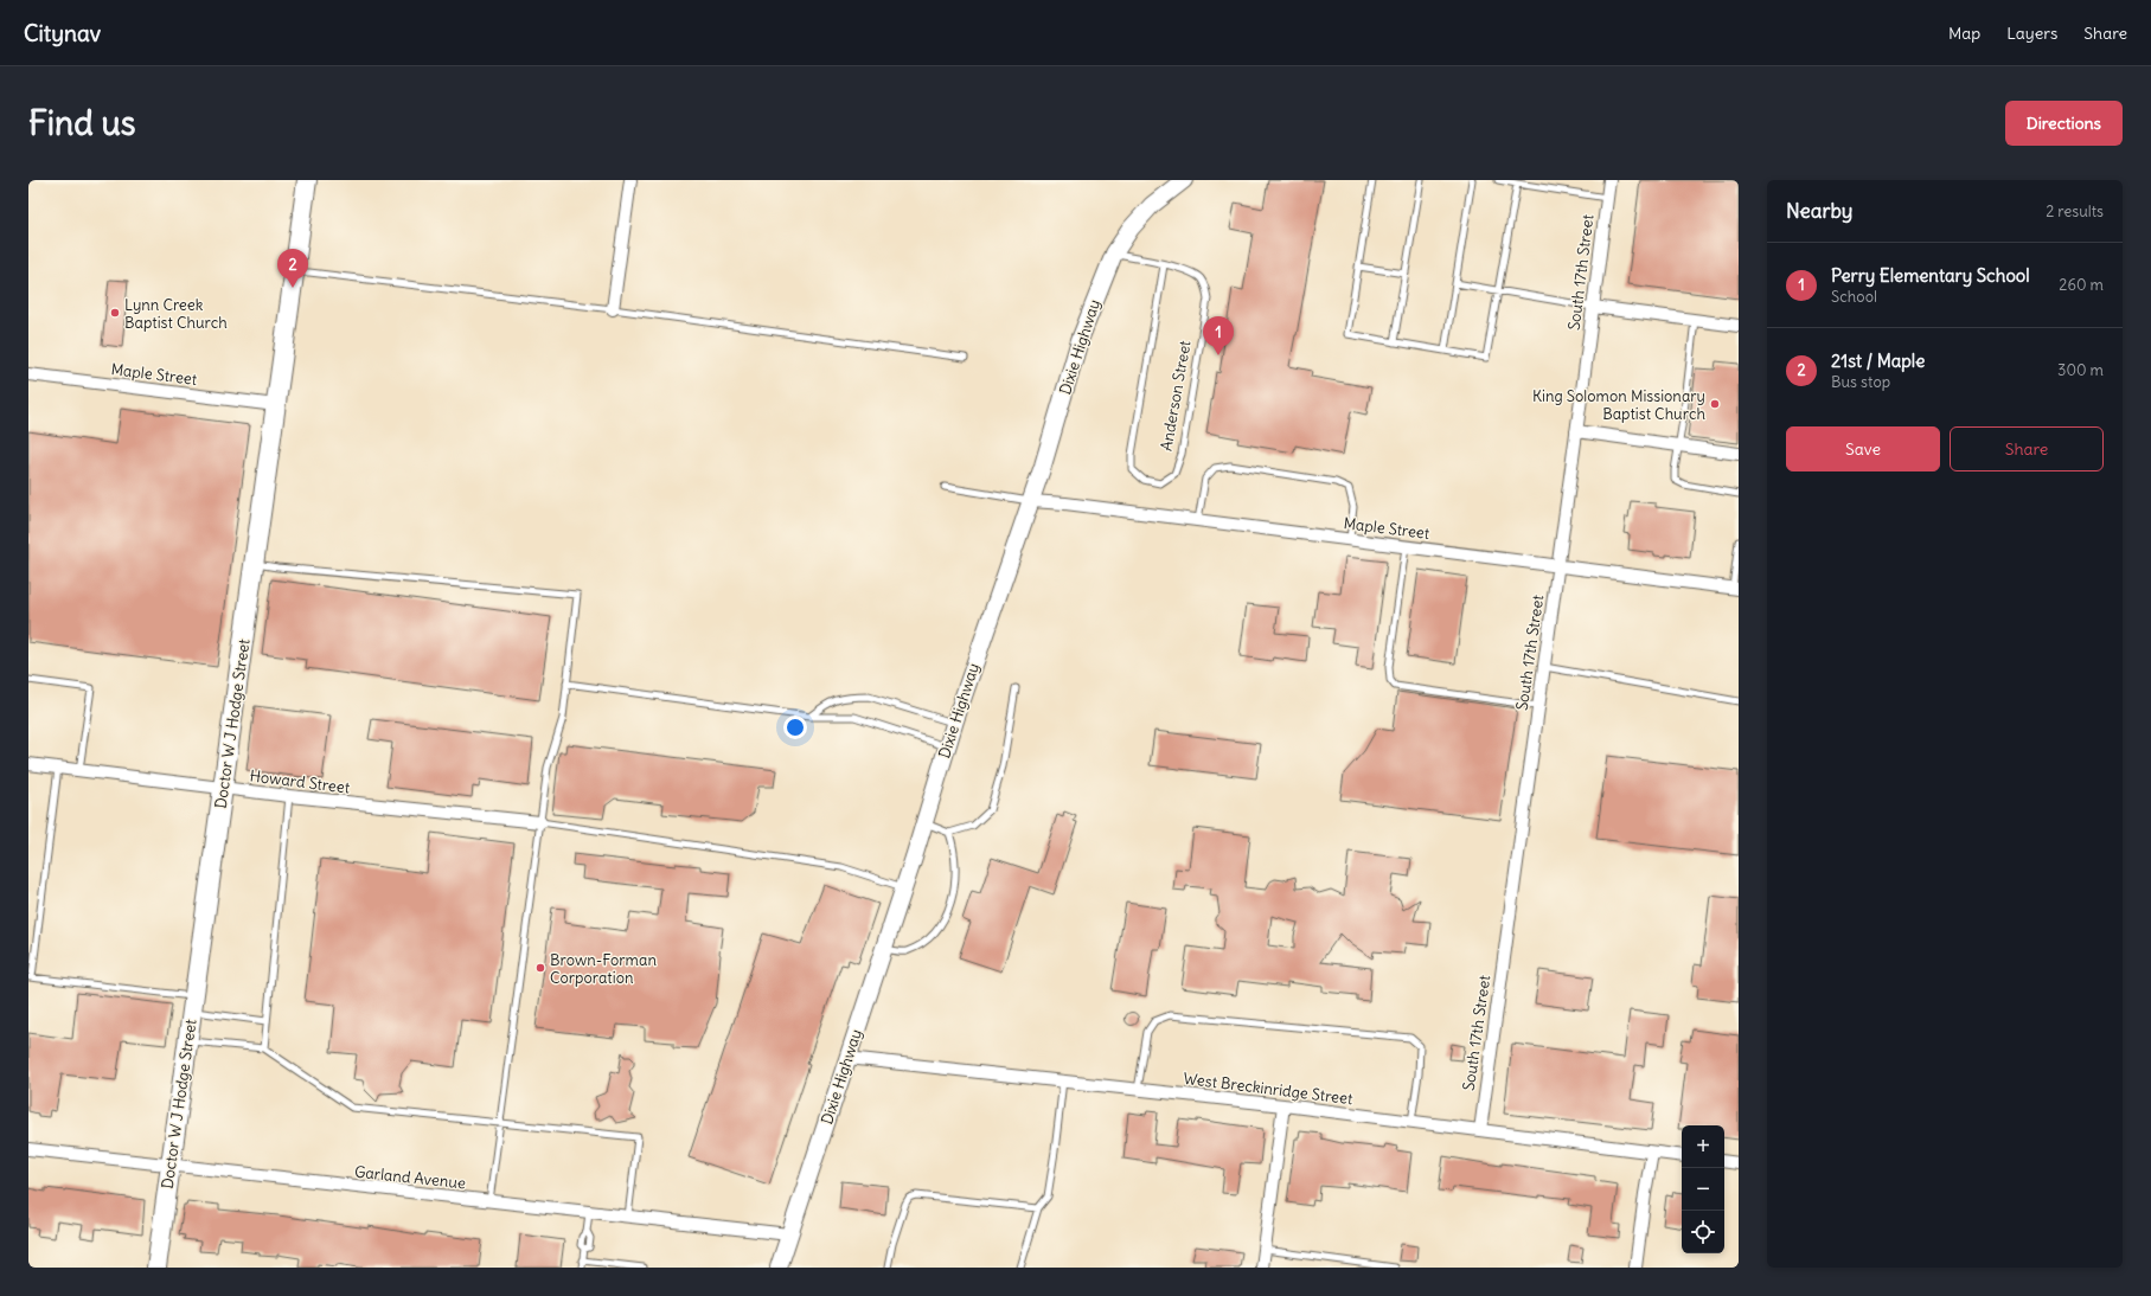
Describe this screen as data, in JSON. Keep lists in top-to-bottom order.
{
  "streets": {
    "main road": ["Doctor W J Hodge Street"],
    "street": [
      "South 17th Street",
      "Dixie Highway",
      "Maple Street",
      "Howard Street",
      "West Breckinridge Street",
      "Garland Avenue"
    ],
    "lane": ["Anderson Street"]
  },
  "crossings": [
    ["South 17th Street", "Maple Street"],
    ["South 17th Street", "West Breckinridge Street"],
    ["Dixie Highway", "Maple Street"],
    ["Dixie Highway", "Anderson Street"],
    ["Dixie Highway", "West Breckinridge Street"],
    ["Dixie Highway", "Garland Avenue"],
    ["Maple Street", "Doctor W J Hodge Street"],
    ["Doctor W J Hodge Street", "Howard Street"],
    ["Doctor W J Hodge Street", "Garland Avenue"]
  ],
  "places": ["Lynn Creek Baptist Church", "King Solomon Missionary Baptist Church", "Brown-Forman Corporation"],
  "page": {
    "header": "Citynav",
    "nav": ["Map", "Layers", "Share"],
    "buttons": [
      "Directions",
      ["Save", "Share"]
    ],
    "title": "Find us",
    "heading": ["Nearby", "2 results"],
    "list": [
      {
        "mark": "1",
        "name": "Perry Elementary School",
        "note": "School",
        "value": "260 m"
      },
      {
        "mark": "2",
        "name": "21st / Maple",
        "note": "Bus stop",
        "value": "300 m"
      }
    ],
    "pins": ["2", "1"],
    "map_buttons": ["+", "−"]
  }
}
